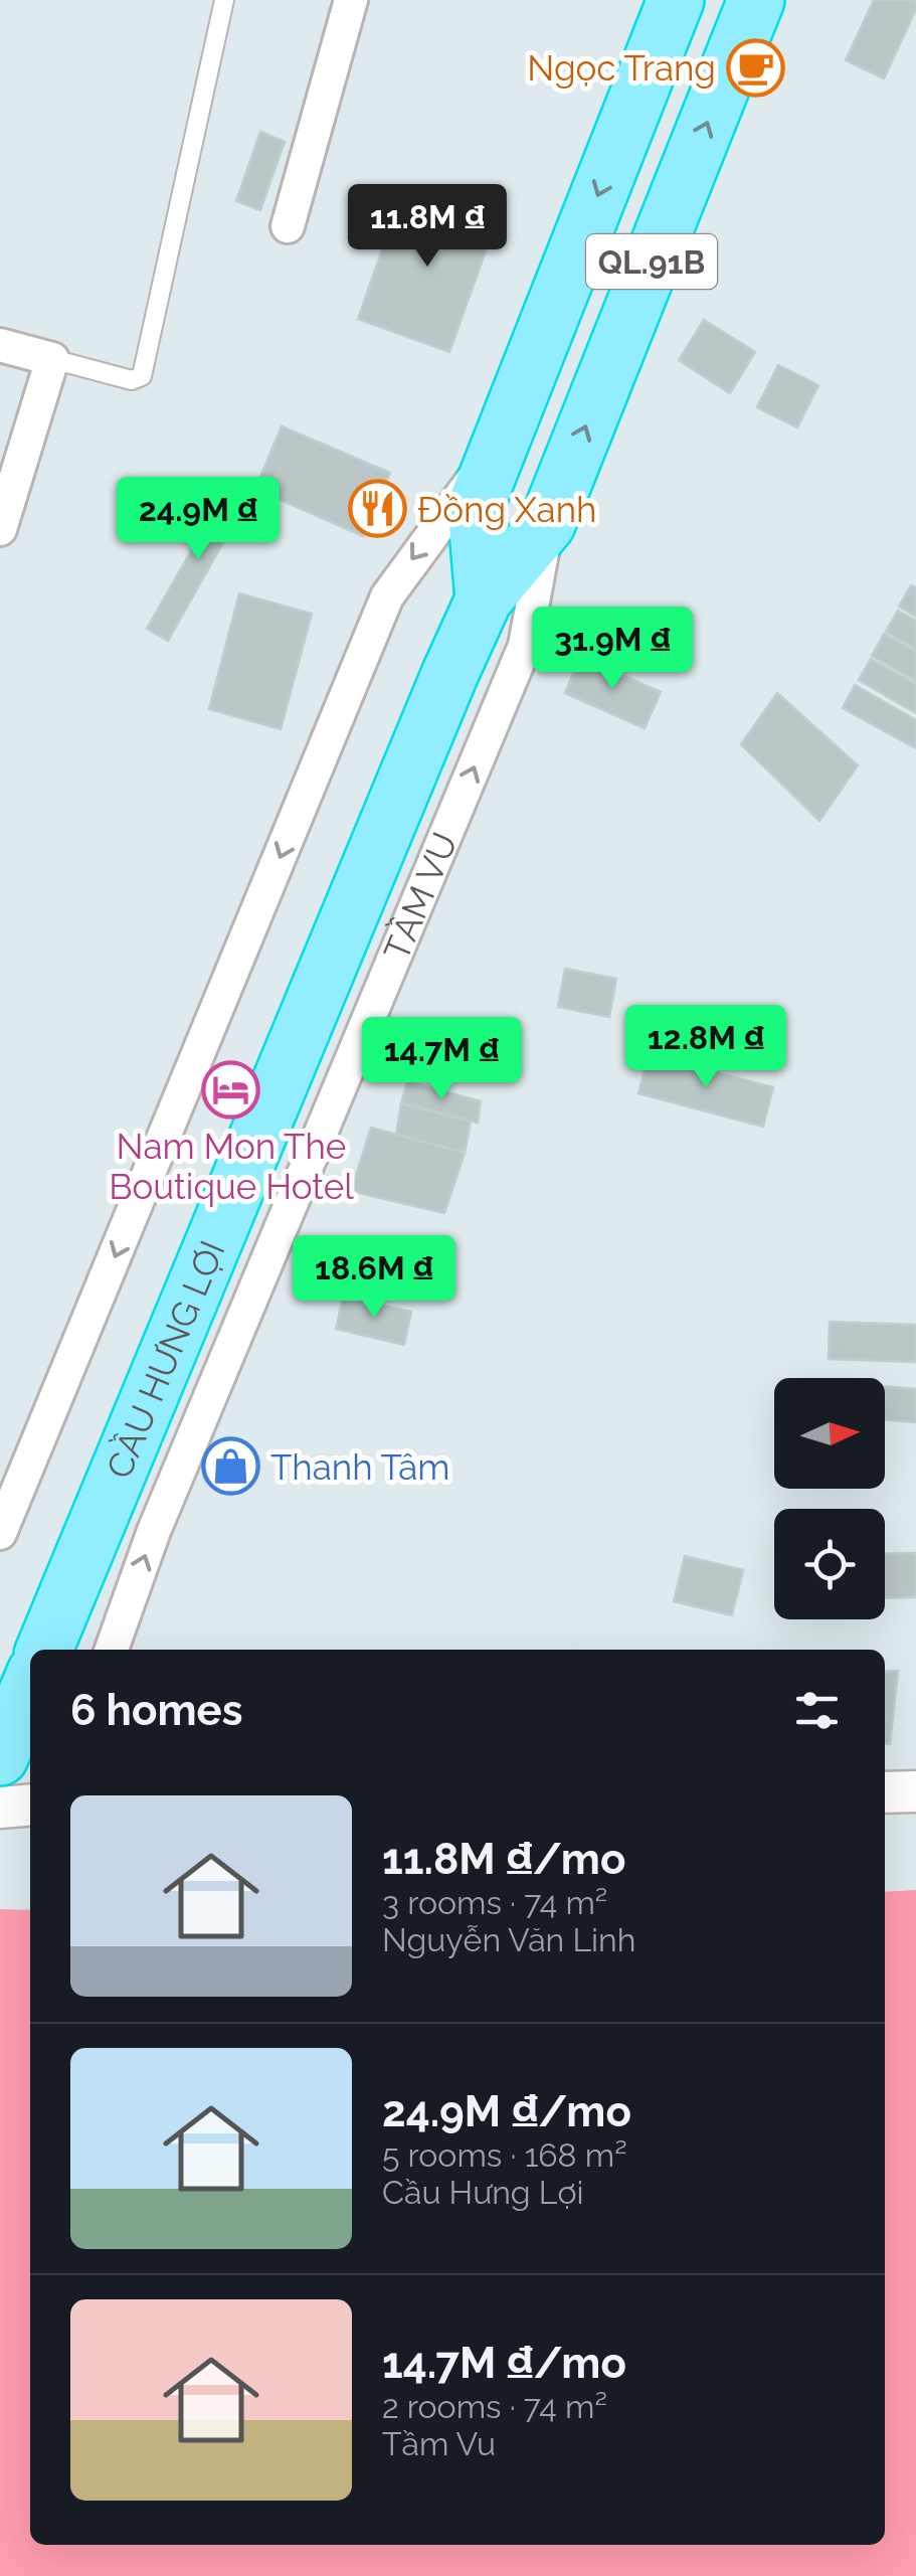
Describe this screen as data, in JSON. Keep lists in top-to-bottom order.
{
  "streets": {
    "highway": ["QL.91B", "CẦU HƯNG LỢI"],
    "street": ["TẦM VU"]
  },
  "crossings": [
    ["QL.91B", "TẦM VU"],
    ["QL.91B", "CẦU HƯNG LỢI"]
  ],
  "places": {
    "cafe": ["Ngọc Trang"],
    "restaurant": ["Đồng Xanh"],
    "hotel": ["Nam Mon The Boutique Hotel"],
    "shop": ["Thanh Tâm"]
  },
  "north": "right",
  "page": {
    "price": [
      "11.8M ₫",
      "24.9M ₫",
      "31.9M ₫",
      "12.8M ₫",
      "14.7M ₫",
      "18.6M ₫"
    ],
    "heading": "6 homes",
    "list": [
      {
        "name": "11.8M ₫/mo",
        "note": "3 rooms · 74 m² · Nguyễn Văn Linh"
      },
      {
        "name": "24.9M ₫/mo",
        "note": "5 rooms · 168 m² · Cầu Hưng Lợi"
      },
      {
        "name": "14.7M ₫/mo",
        "note": "2 rooms · 74 m² · Tầm Vu"
      }
    ]
  }
}
